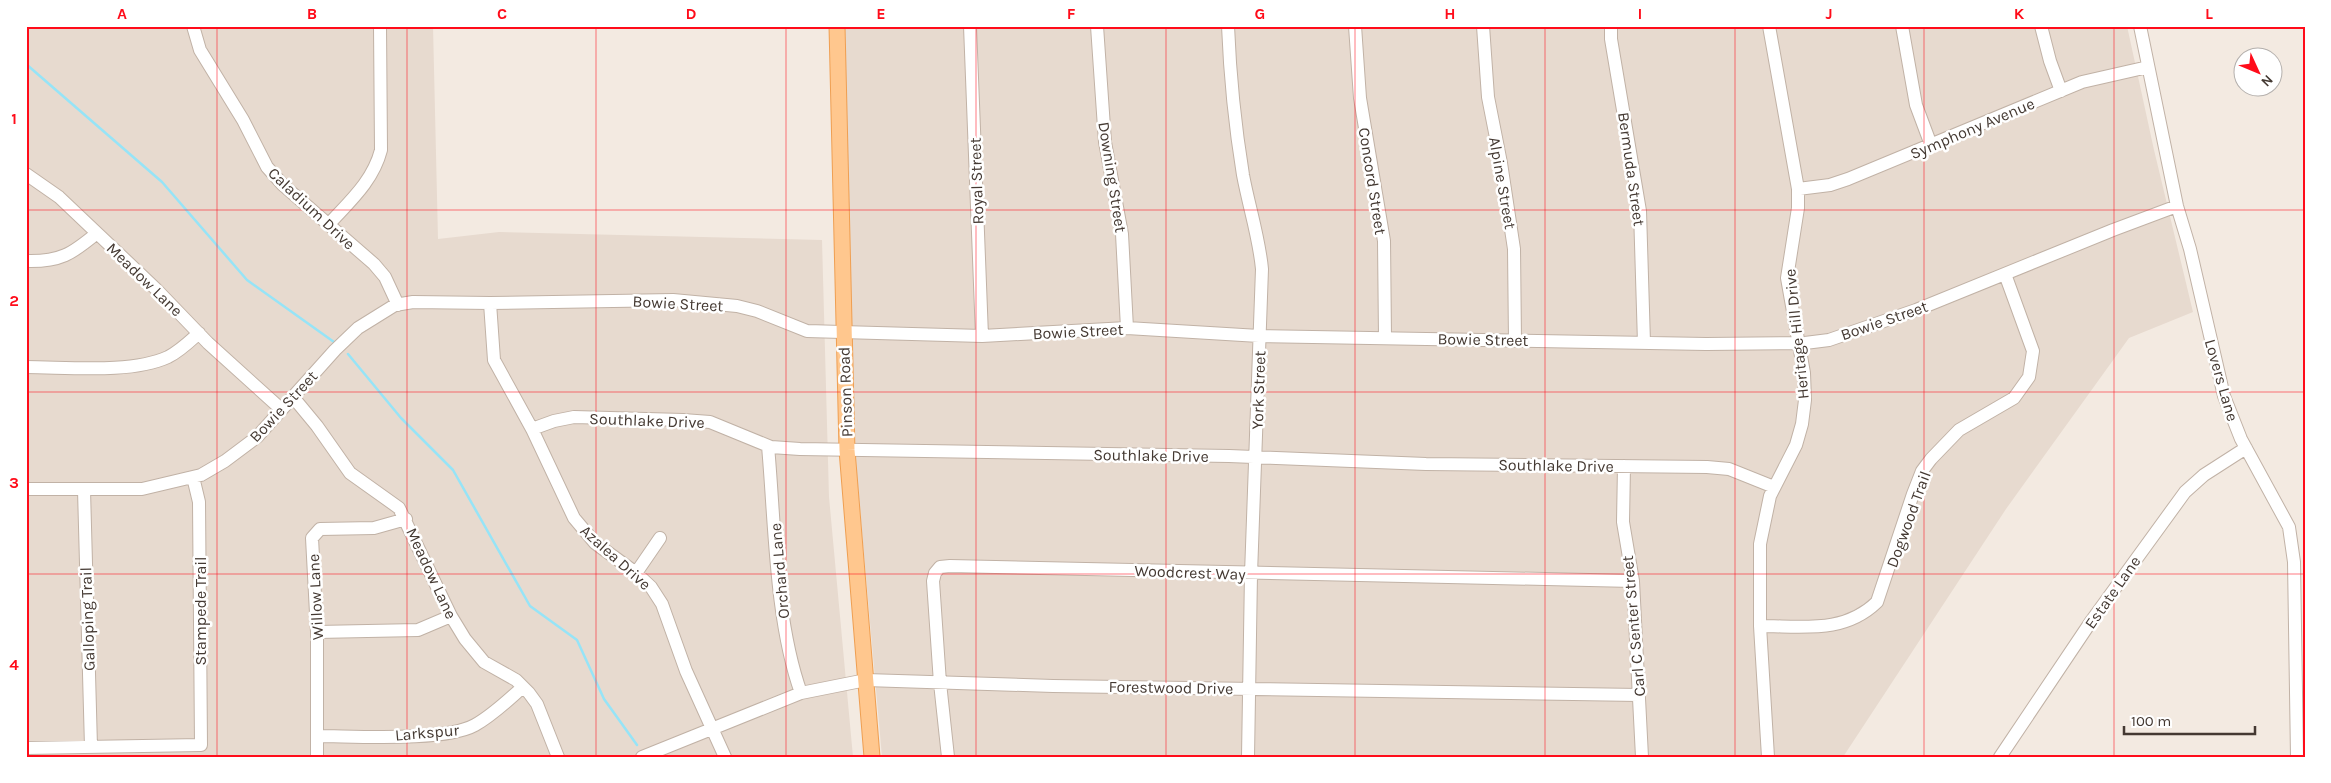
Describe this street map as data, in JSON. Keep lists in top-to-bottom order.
{
  "streets": {
    "main road": ["Pinson Road"],
    "street": [
      "Symphony Avenue",
      "Bermuda Street",
      "Downing Street",
      "Royal Street",
      "Concord Street",
      "Alpine Street",
      "Caladium Drive",
      "Meadow Lane",
      "Bowie Street",
      "Heritage Hill Drive",
      "Lovers Lane",
      "York Street",
      "Southlake Drive",
      "Dogwood Trail",
      "Azalea Drive",
      "Orchard Lane",
      "Woodcrest Way",
      "Estate Lane",
      "Willow Lane",
      "Stampede Trail",
      "Galloping Trail",
      "Carl C Senter Street",
      "Forestwood Drive",
      "Larkspur"
    ]
  },
  "crossings": [
    ["Symphony Avenue", "Heritage Hill Drive"],
    ["Symphony Avenue", "Lovers Lane"],
    ["Bermuda Street", "Bowie Street"],
    ["Downing Street", "Bowie Street"],
    ["Royal Street", "Bowie Street"],
    ["Concord Street", "Bowie Street"],
    ["Alpine Street", "Bowie Street"],
    ["Caladium Drive", "Bowie Street"],
    ["Meadow Lane", "Bowie Street"],
    ["Meadow Lane", "Willow Lane"],
    ["Meadow Lane", "Larkspur"],
    ["Bowie Street", "Heritage Hill Drive"],
    ["Bowie Street", "Lovers Lane"],
    ["Bowie Street", "York Street"],
    ["Bowie Street", "Pinson Road"],
    ["Bowie Street", "Dogwood Trail"],
    ["Bowie Street", "Azalea Drive"],
    ["Bowie Street", "Stampede Trail"],
    ["Bowie Street", "Galloping Trail"],
    ["Heritage Hill Drive", "Southlake Drive"],
    ["Heritage Hill Drive", "Dogwood Trail"],
    ["Lovers Lane", "Estate Lane"],
    ["York Street", "Southlake Drive"],
    ["York Street", "Woodcrest Way"],
    ["York Street", "Forestwood Drive"],
    ["Pinson Road", "Southlake Drive"],
    ["Pinson Road", "Forestwood Drive"],
    ["Southlake Drive", "Azalea Drive"],
    ["Southlake Drive", "Orchard Lane"],
    ["Southlake Drive", "Carl C Senter Street"],
    ["Azalea Drive", "Forestwood Drive"],
    ["Orchard Lane", "Forestwood Drive"],
    ["Woodcrest Way", "Carl C Senter Street"],
    ["Woodcrest Way", "Forestwood Drive"],
    ["Willow Lane", "Larkspur"],
    ["Stampede Trail", "Galloping Trail"],
    ["Carl C Senter Street", "Forestwood Drive"]
  ],
  "scale_bar": "100 m",
  "north": "bottom right",
  "grid": {
    "columns": [
      "A",
      "B",
      "C",
      "D",
      "E",
      "F",
      "G",
      "H",
      "I",
      "J",
      "K",
      "L"
    ],
    "rows": [
      "1",
      "2",
      "3",
      "4"
    ]
  }
}
